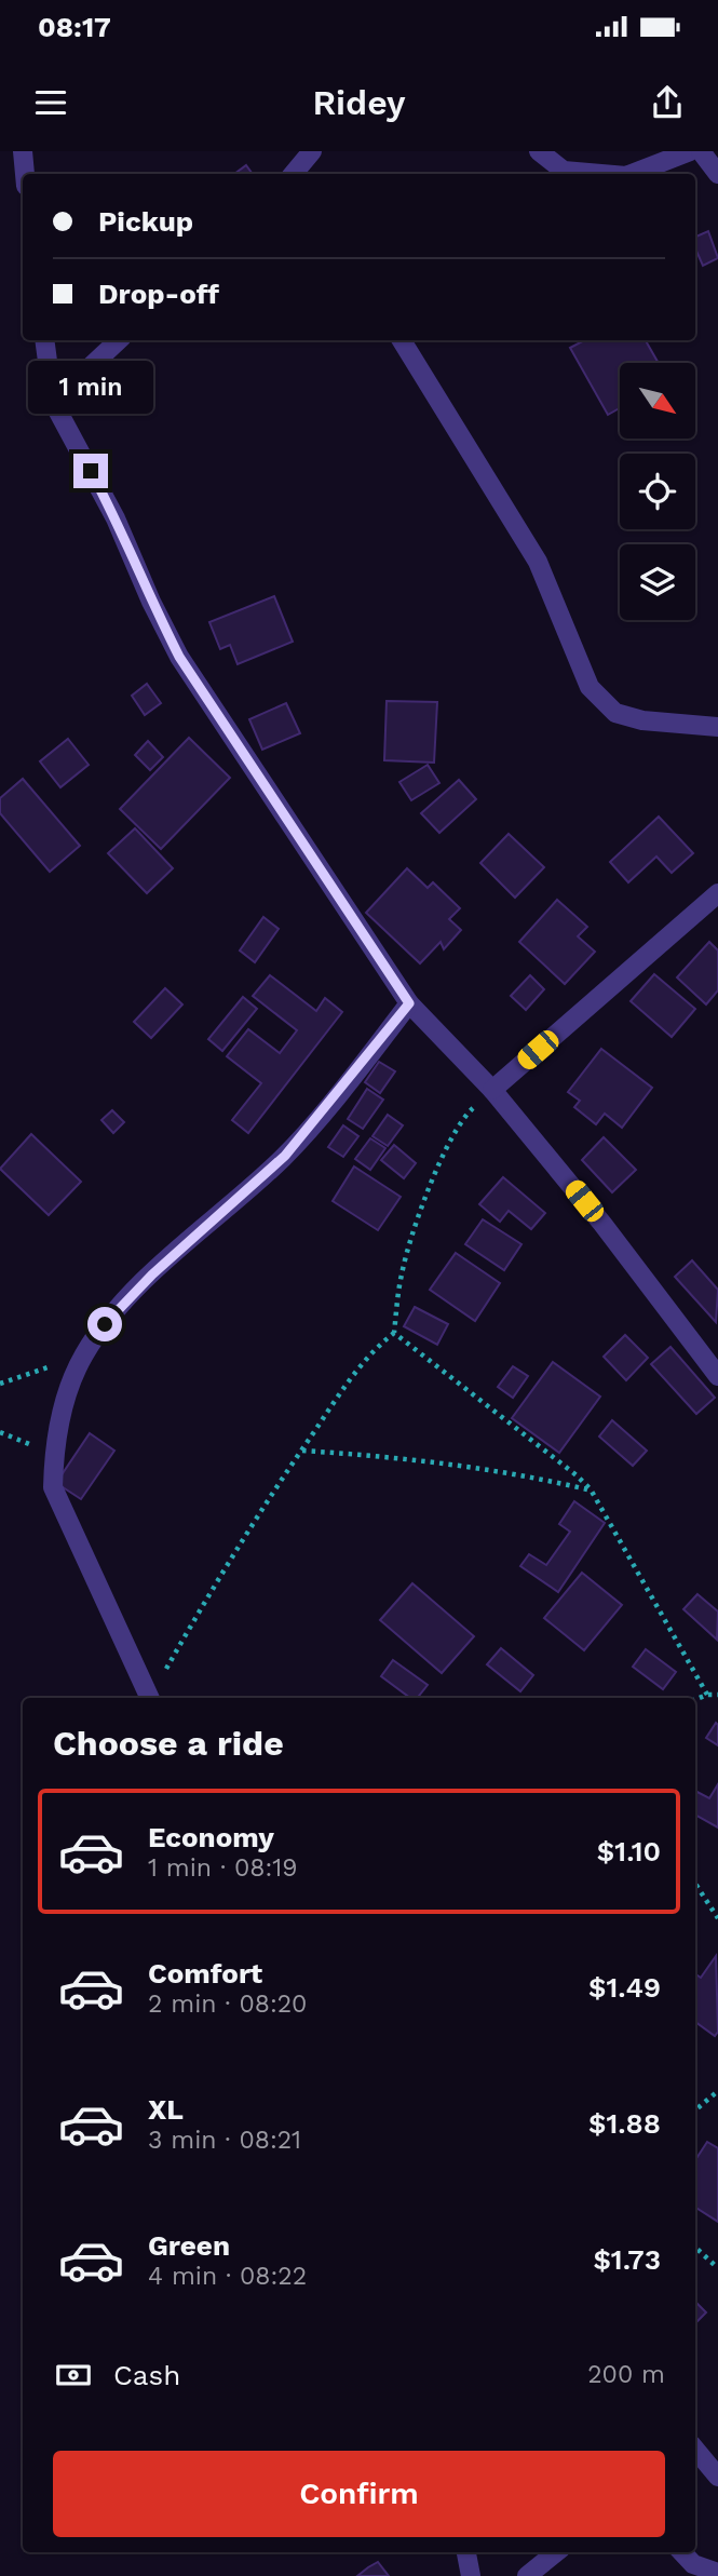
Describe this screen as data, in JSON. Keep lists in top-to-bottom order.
{
  "north": "bottom right",
  "page": {
    "status": "08:17",
    "header": "Ridey",
    "banner": ["Pickup", "Drop-off"],
    "bubble": "1 min",
    "heading": "Choose a ride",
    "list": [
      {
        "name": "Economy",
        "note": "1 min · 08:19",
        "value": "$1.10"
      },
      {
        "name": "Comfort",
        "note": "2 min · 08:20",
        "value": "$1.49"
      },
      {
        "name": "XL",
        "note": "3 min · 08:21",
        "value": "$1.88"
      },
      {
        "name": "Green",
        "note": "4 min · 08:22",
        "value": "$1.73"
      }
    ],
    "pay": ["Cash", "200 m"],
    "buttons": "Confirm"
  }
}
